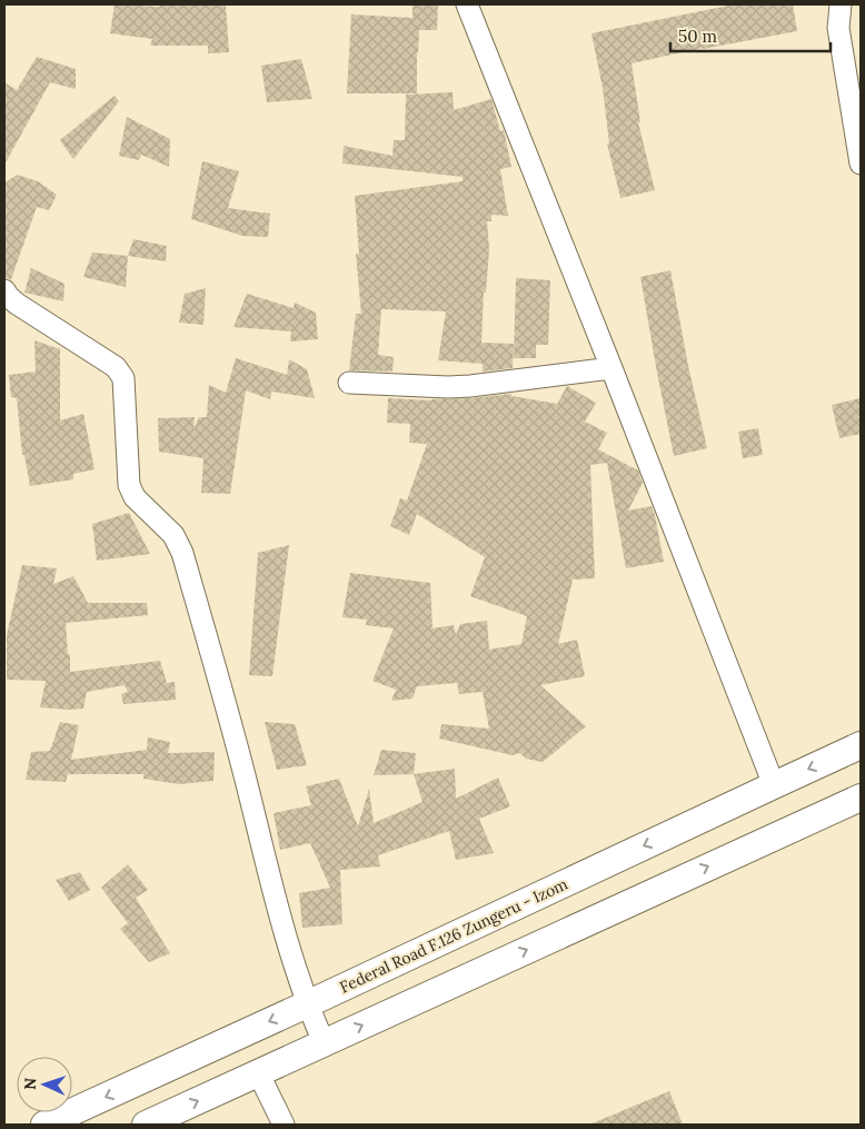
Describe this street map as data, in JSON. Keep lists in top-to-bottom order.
{
  "streets": {
    "main road": ["Federal Road F.126 Zungeru - Izom"]
  },
  "scale_bar": "50 m",
  "north": "left"
}
